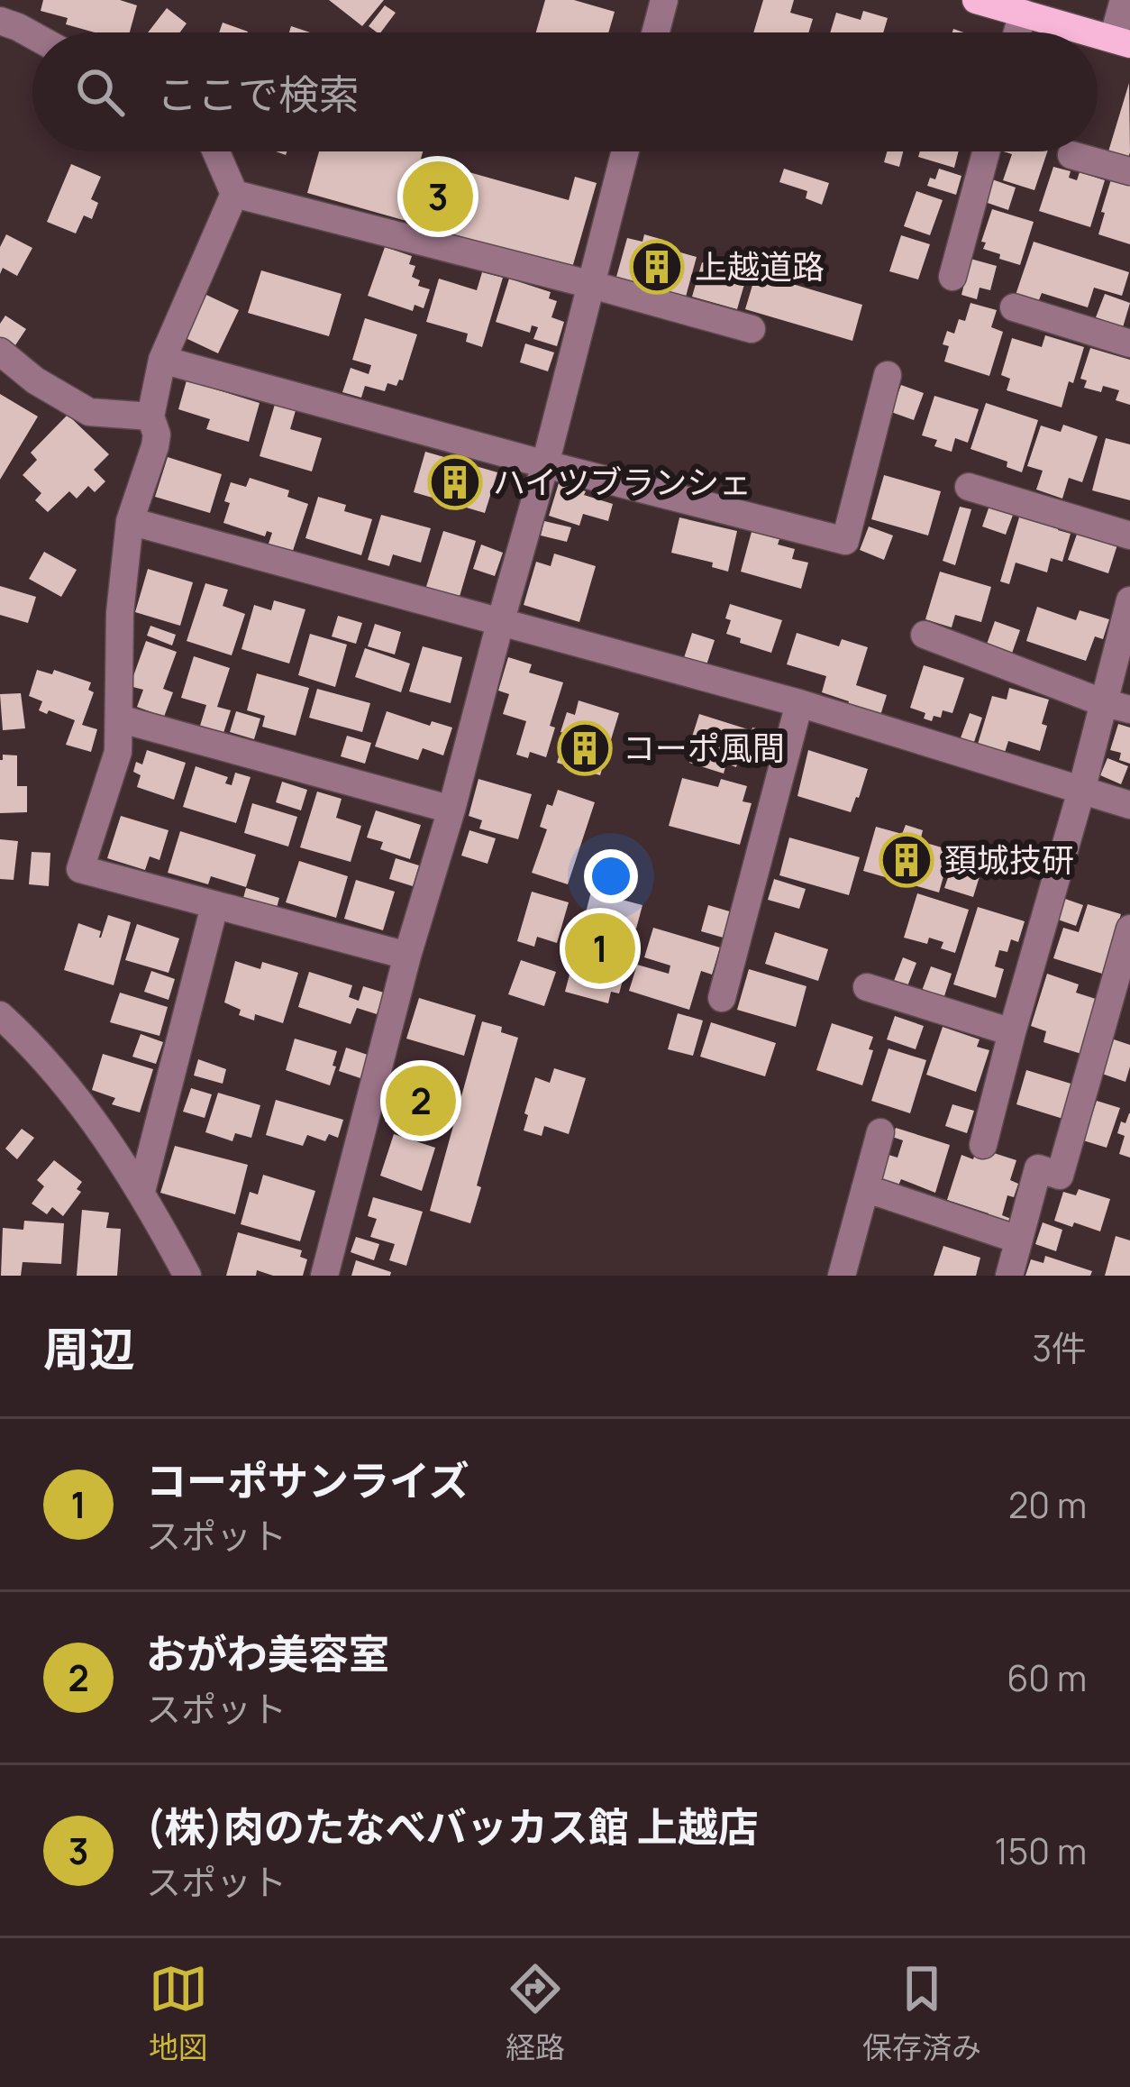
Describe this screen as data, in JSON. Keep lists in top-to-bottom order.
{
  "places": {
    "building": [
      "上越道路",
      "ハイツブランシェ",
      "コーポ風間",
      "頚城技研"
    ]
  },
  "page": {
    "search": "ここで検索",
    "pins": ["3", "1", "2"],
    "heading": ["周辺", "3件"],
    "list": [
      {
        "mark": "1",
        "name": "コーポサンライズ",
        "note": "スポット",
        "value": "20 m"
      },
      {
        "mark": "2",
        "name": "おがわ美容室",
        "note": "スポット",
        "value": "60 m"
      },
      {
        "mark": "3",
        "name": "(株)肉のたなべバッカス館 上越店",
        "note": "スポット",
        "value": "150 m"
      }
    ],
    "nav": ["地図", "経路", "保存済み"]
  }
}
